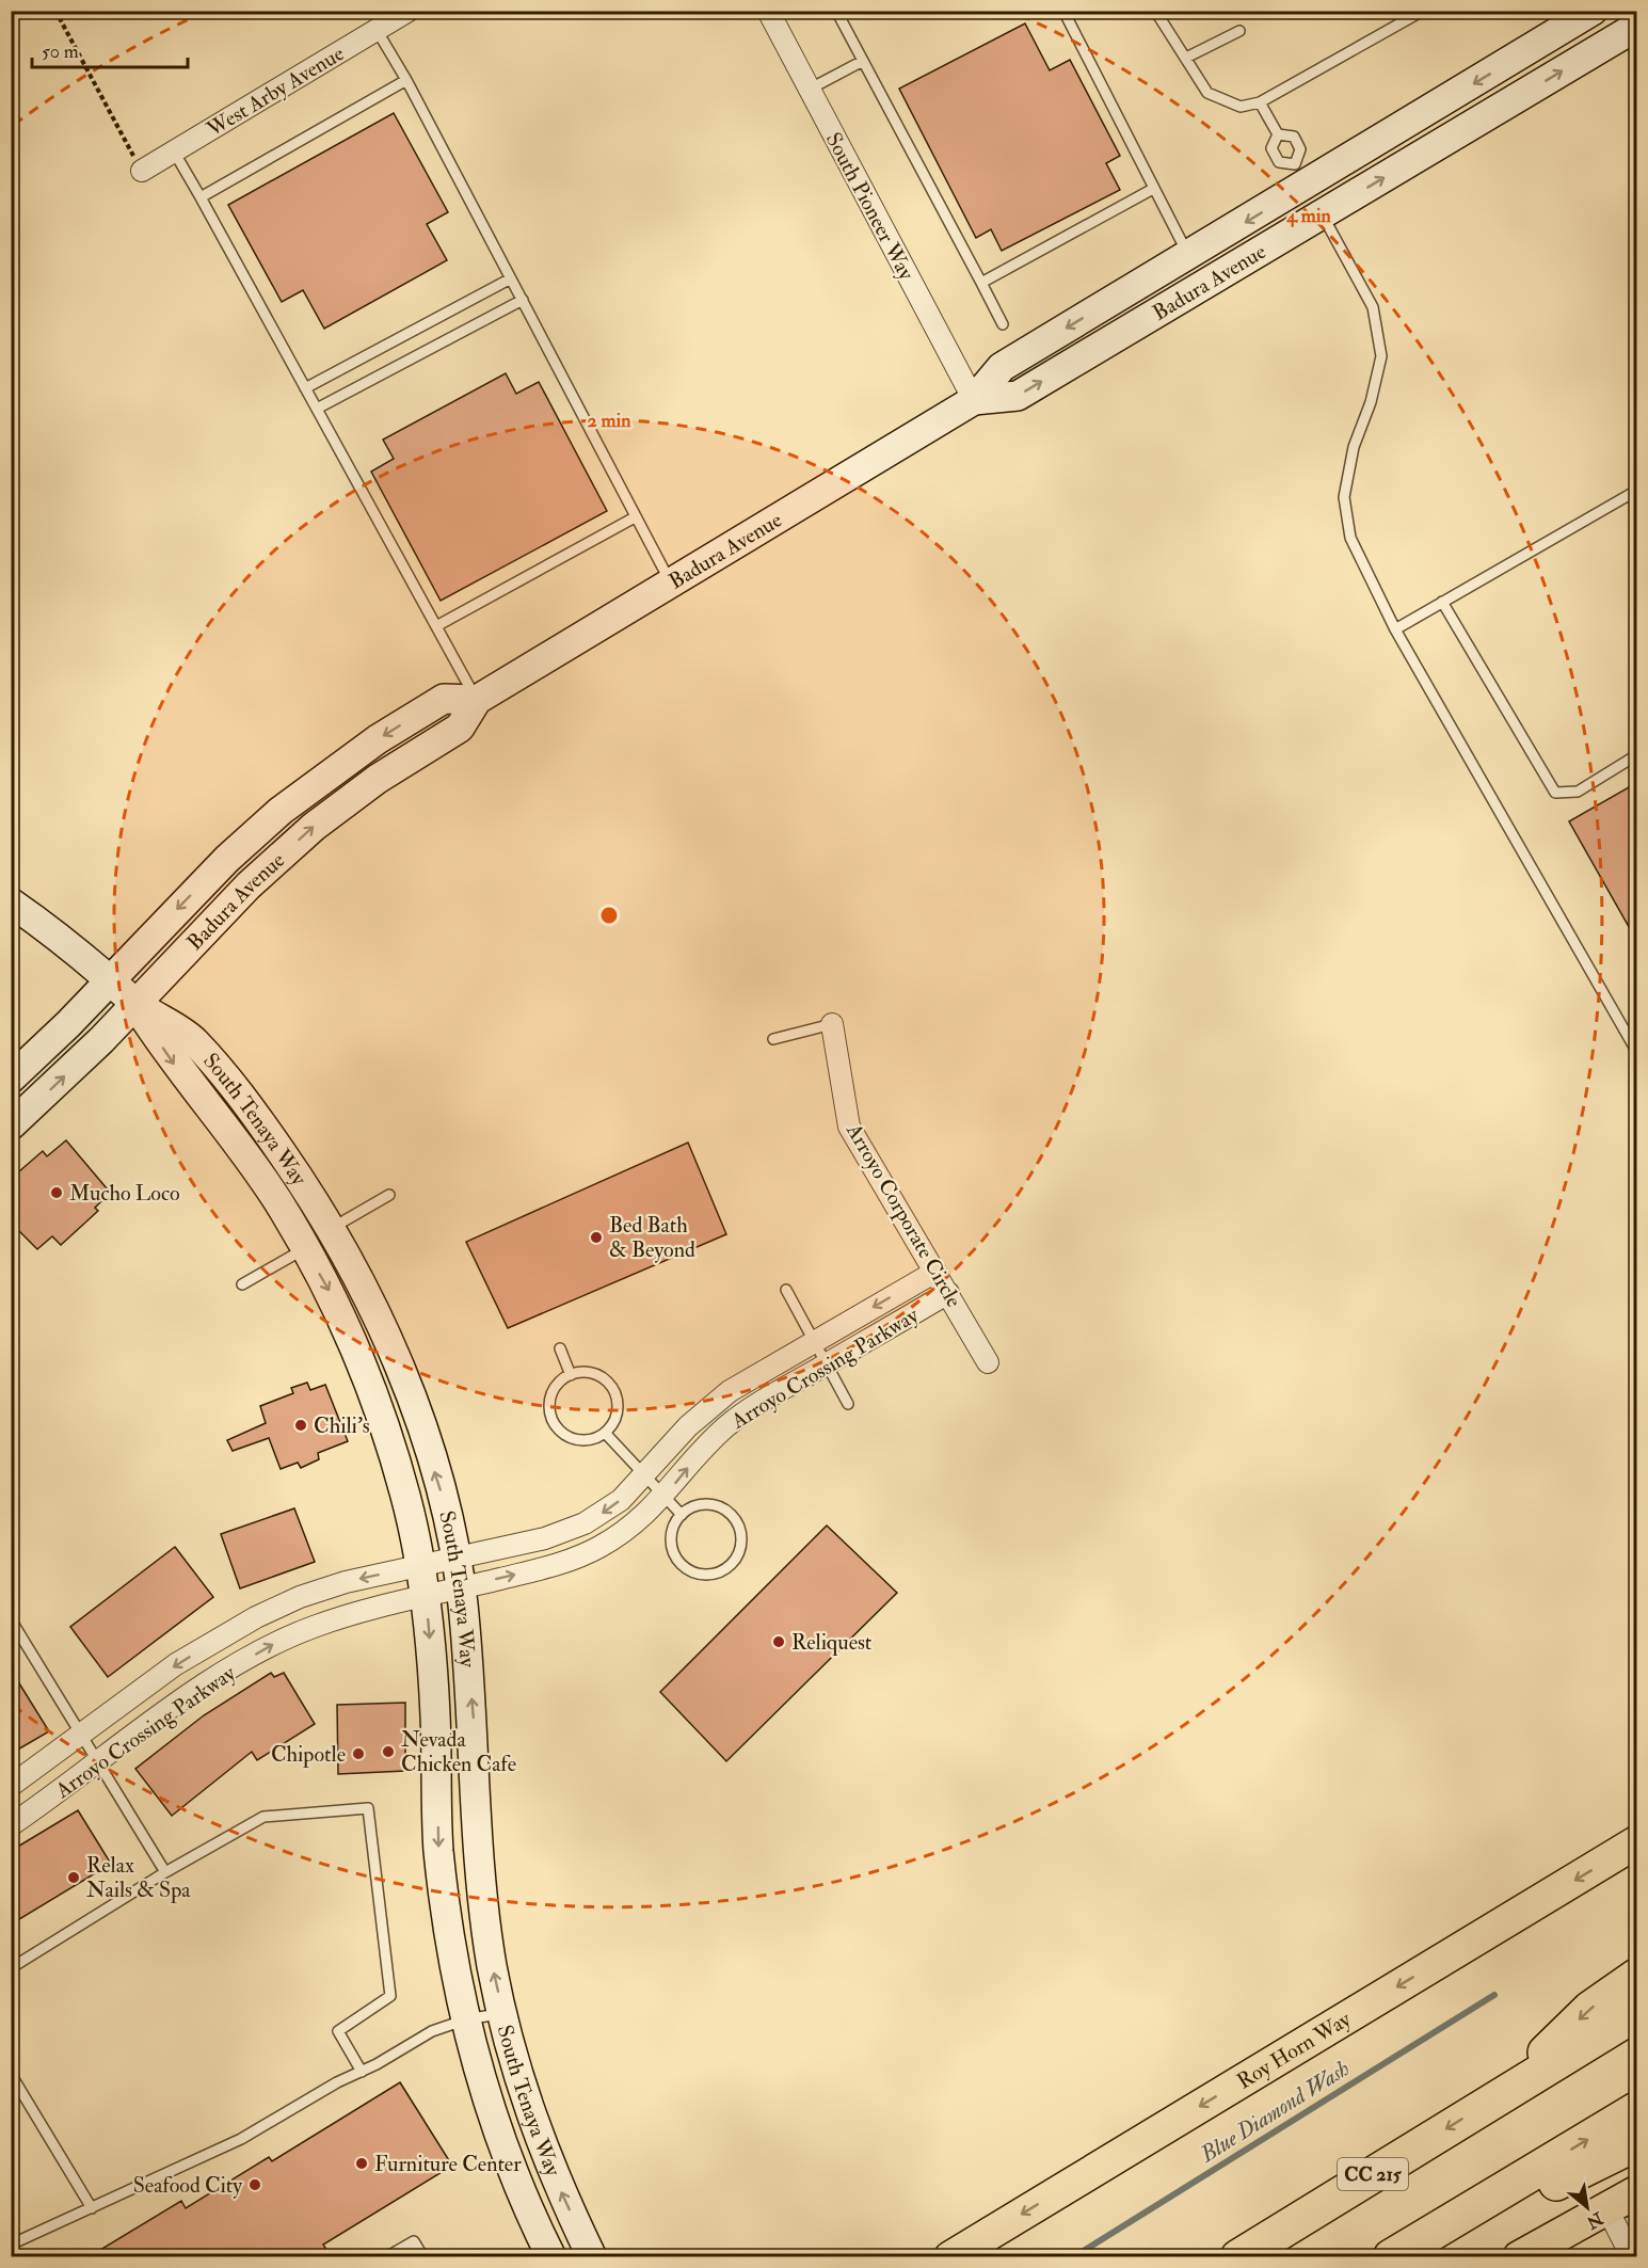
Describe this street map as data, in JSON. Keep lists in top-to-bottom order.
{
  "streets": {
    "highway": ["CC 215"],
    "main road": ["Badura Avenue", "South Tenaya Way", "Roy Horn Way"],
    "street": [
      "West Arby Avenue",
      "South Pioneer Way",
      "Arroyo Corporate Circle",
      "Arroyo Crossing Parkway"
    ]
  },
  "crossings": [
    ["South Pioneer Way", "Badura Avenue"],
    ["Badura Avenue", "South Tenaya Way"],
    ["South Tenaya Way", "Arroyo Crossing Parkway"],
    ["Arroyo Corporate Circle", "Arroyo Crossing Parkway"]
  ],
  "one_way": ["Roy Horn Way"],
  "water": ["Blue Diamond Wash"],
  "places": [
    "Mucho Loco",
    "Bed Bath & Beyond",
    "Chili's",
    "Reliquest",
    "Nevada Chicken Cafe",
    "Chipotle",
    "Relax Nails & Spa",
    "Furniture Center",
    "Seafood City"
  ],
  "scale_bar": "50 m",
  "north": "bottom right",
  "rings": ["4 min", "2 min"]
}
